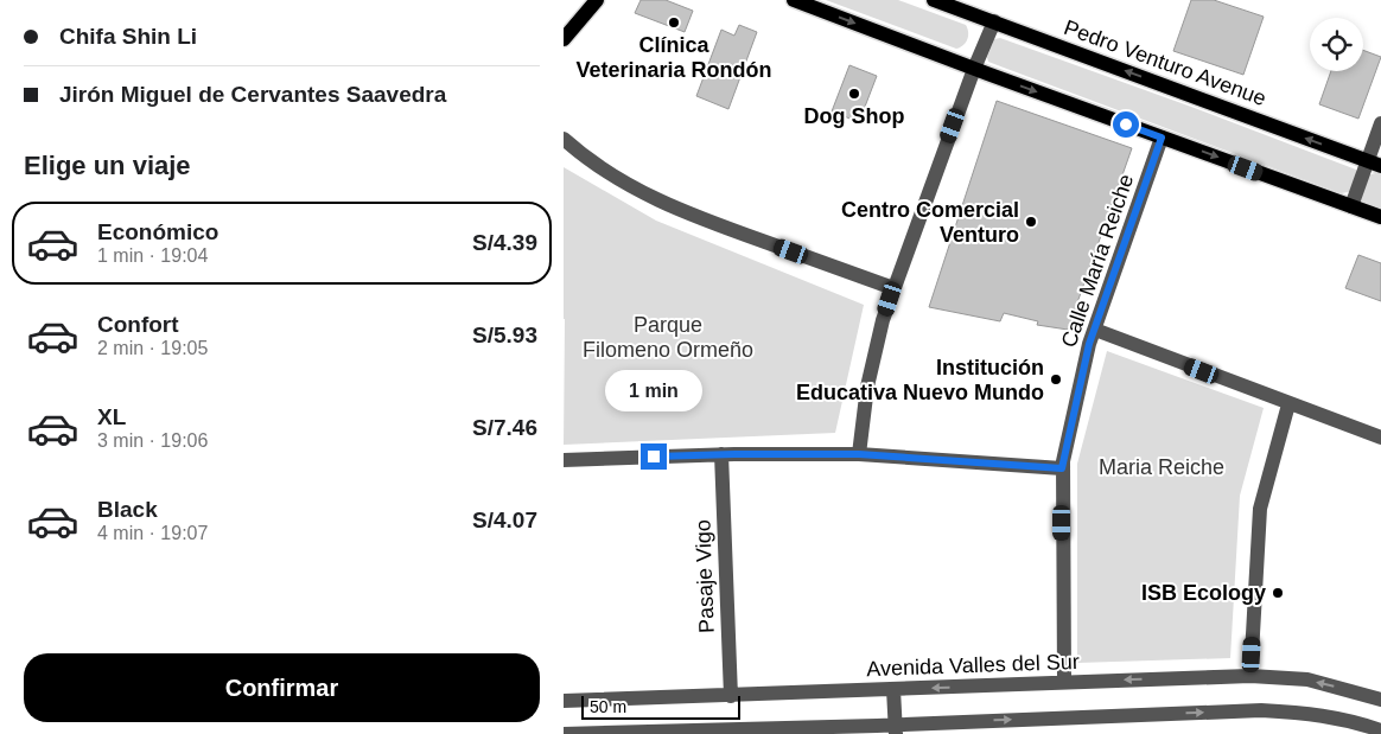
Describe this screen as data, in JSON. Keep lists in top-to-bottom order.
{
  "streets": {
    "main road": ["Pedro Venturo Avenue"],
    "street": ["Calle María Reiche", "Pasaje Vigo", "Avenida Valles del Sur"]
  },
  "crossings": [
    ["Calle María Reiche", "Avenida Valles del Sur"],
    ["Pasaje Vigo", "Avenida Valles del Sur"]
  ],
  "parks": ["Parque Filomeno Ormeño", "Maria Reiche"],
  "places": [
    "Clínica Veterinaria Rondón",
    "Dog Shop",
    "Centro Comercial Venturo",
    "Institución Educativa Nuevo Mundo",
    "ISB Ecology"
  ],
  "scale_bar": "50 m",
  "page": {
    "banner": ["Chifa Shin Li", "Jirón Miguel de Cervantes Saavedra"],
    "heading": "Elige un viaje",
    "list": [
      {
        "name": "Económico",
        "note": "1 min · 19:04",
        "value": "S/4.39"
      },
      {
        "name": "Confort",
        "note": "2 min · 19:05",
        "value": "S/5.93"
      },
      {
        "name": "XL",
        "note": "3 min · 19:06",
        "value": "S/7.46"
      },
      {
        "name": "Black",
        "note": "4 min · 19:07",
        "value": "S/4.07"
      }
    ],
    "bubble": "1 min",
    "buttons": "Confirmar",
    "scale": "50 m"
  }
}
